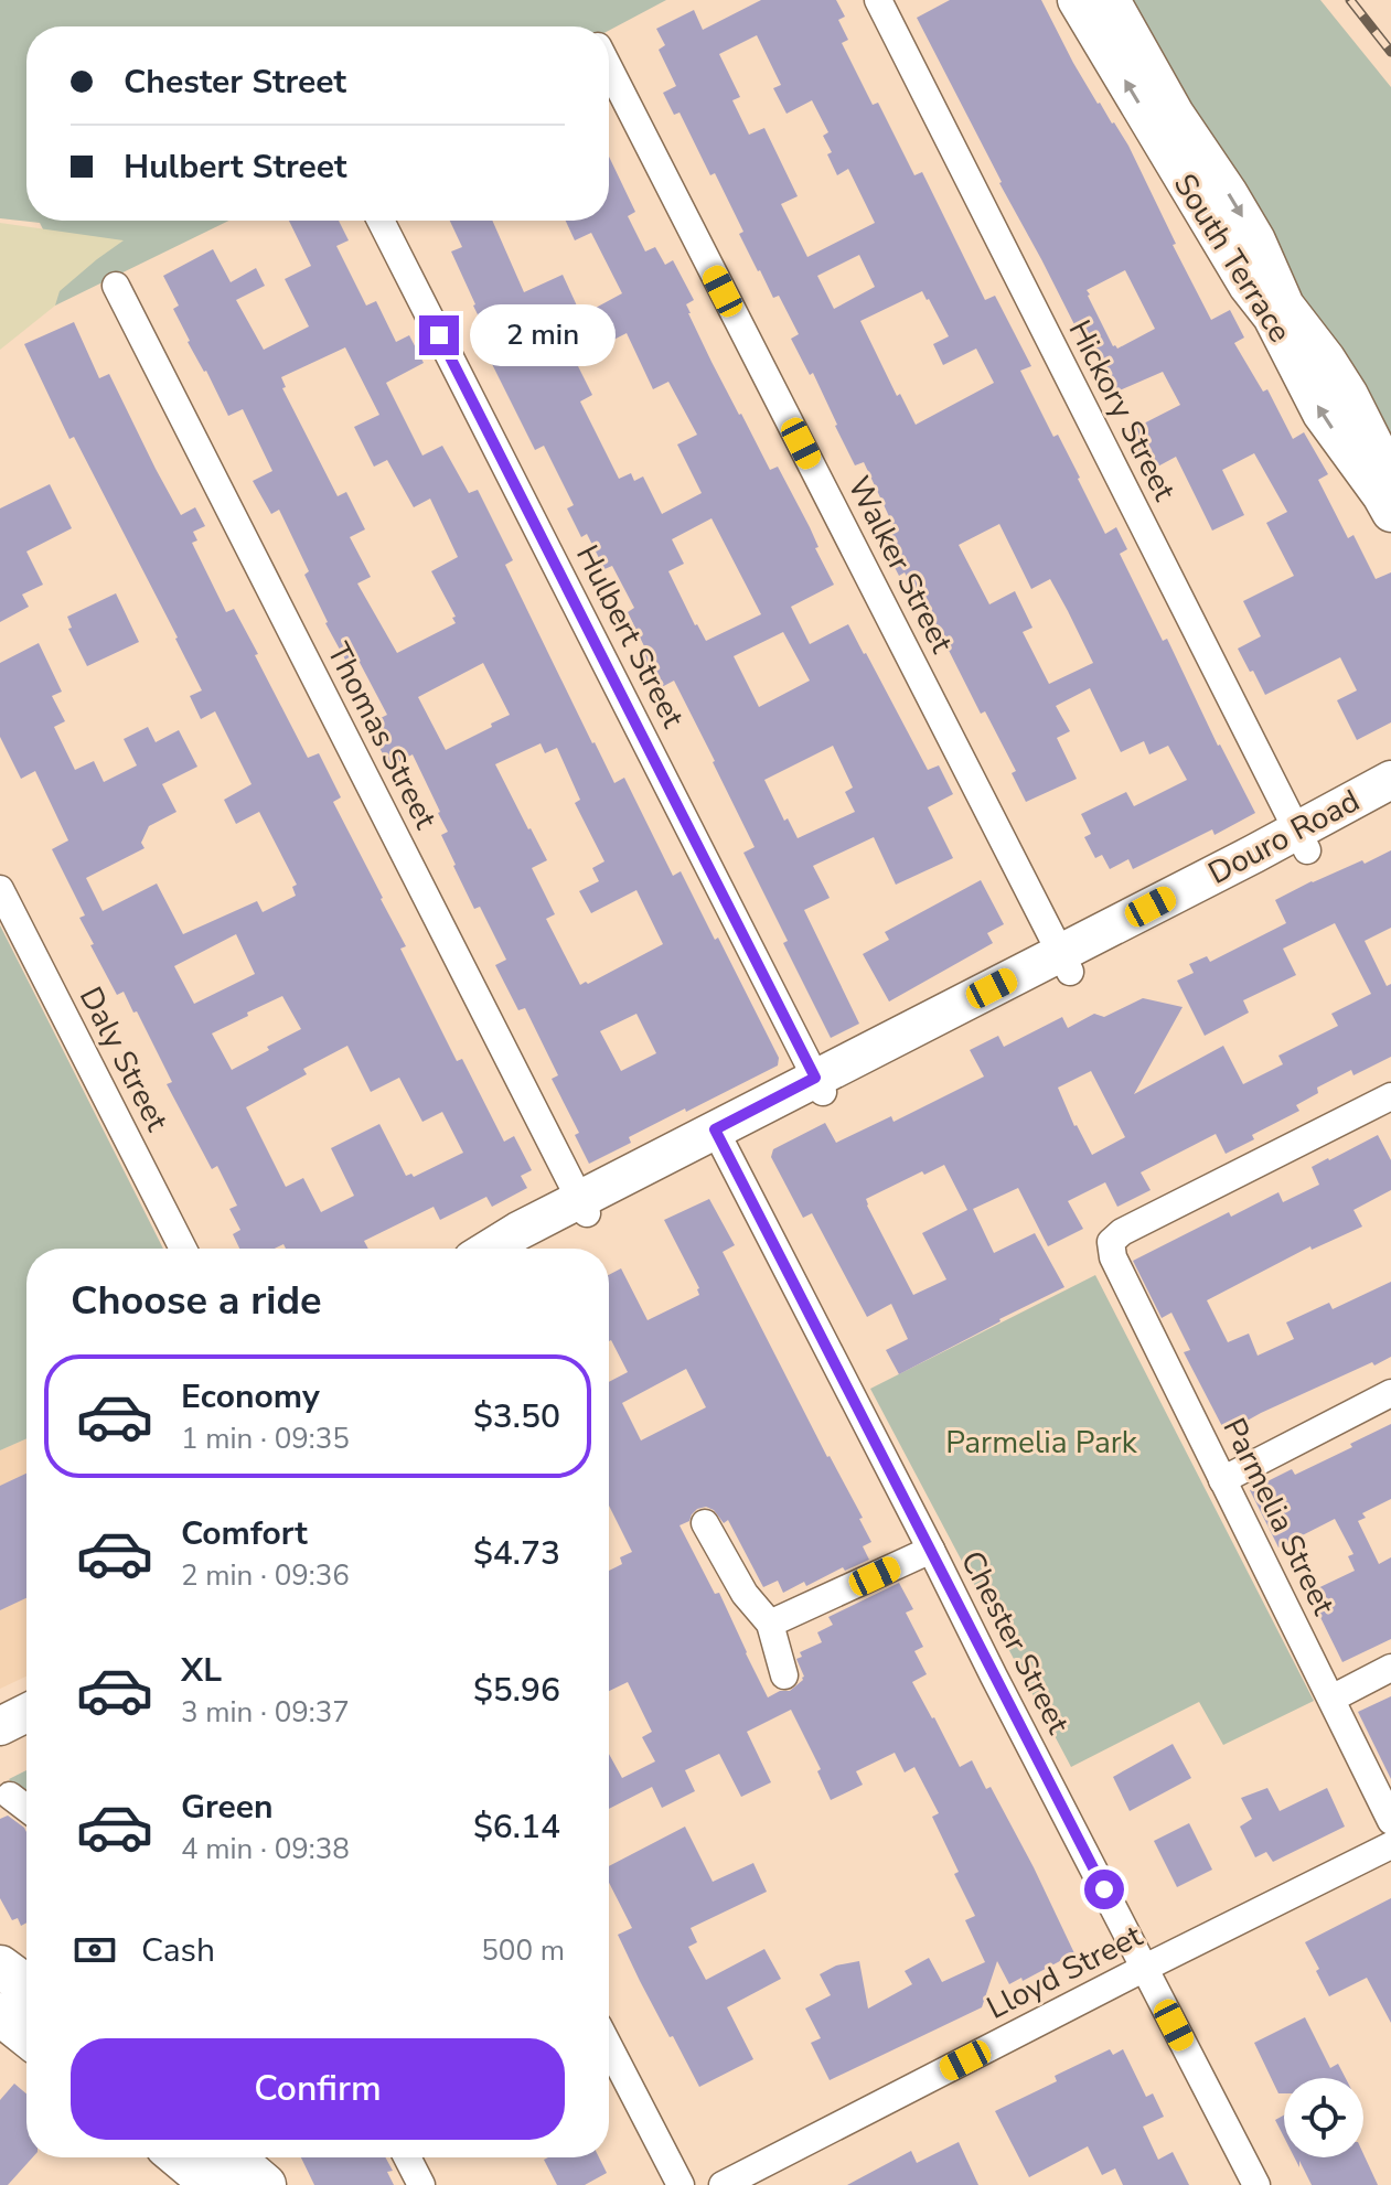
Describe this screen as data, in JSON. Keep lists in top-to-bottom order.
{
  "streets": {
    "street": [
      "South Terrace",
      "Hickory Street",
      "Walker Street",
      "Hulbert Street",
      "Thomas Street",
      "Douro Road",
      "Daly Street",
      "Parmelia Street",
      "Chester Street",
      "Lloyd Street"
    ]
  },
  "crossings": [
    ["Hickory Street", "Douro Road"],
    ["Walker Street", "Douro Road"],
    ["Hulbert Street", "Douro Road"],
    ["Thomas Street", "Douro Road"],
    ["Douro Road", "Chester Street"],
    ["Chester Street", "Lloyd Street"]
  ],
  "parks": ["Parmelia Park"],
  "page": {
    "banner": ["Chester Street", "Hulbert Street"],
    "bubble": "2 min",
    "heading": "Choose a ride",
    "list": [
      {
        "name": "Economy",
        "note": "1 min · 09:35",
        "value": "$3.50"
      },
      {
        "name": "Comfort",
        "note": "2 min · 09:36",
        "value": "$4.73"
      },
      {
        "name": "XL",
        "note": "3 min · 09:37",
        "value": "$5.96"
      },
      {
        "name": "Green",
        "note": "4 min · 09:38",
        "value": "$6.14"
      }
    ],
    "pay": ["Cash", "500 m"],
    "buttons": "Confirm"
  }
}
